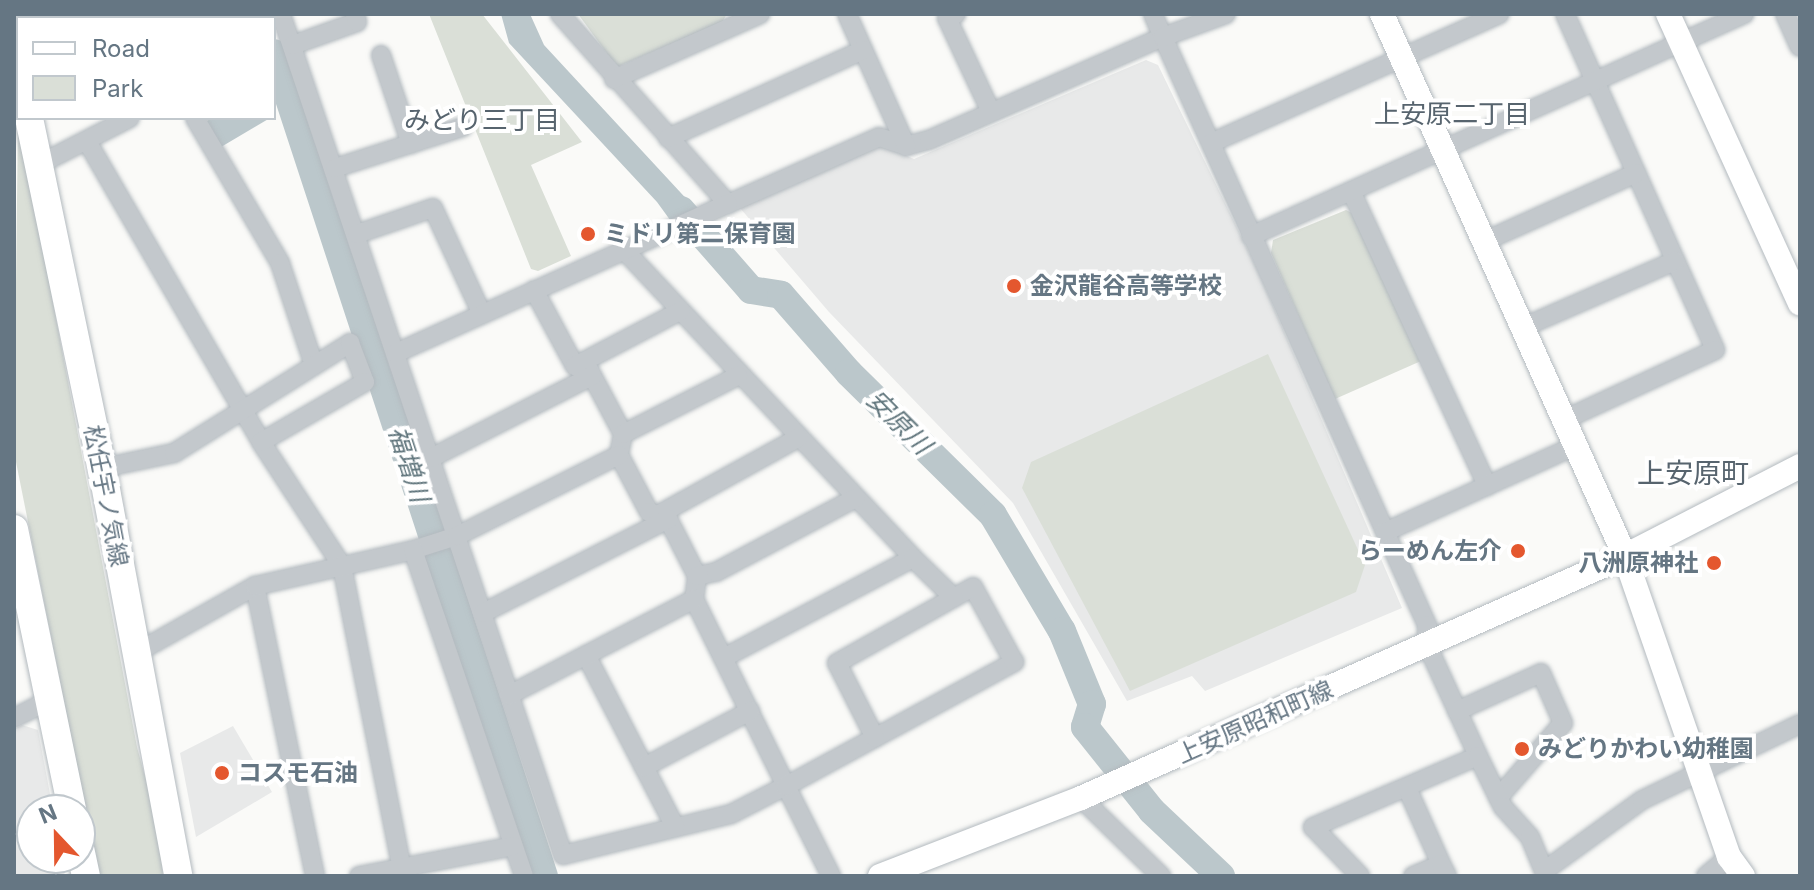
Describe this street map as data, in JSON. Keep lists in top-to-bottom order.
{
  "streets": {
    "main road": ["松任宇ノ気線", "上安原昭和町線"]
  },
  "districts": ["上安原二丁目", "みどり三丁目", "上安原町"],
  "water": ["安原川", "福増川"],
  "places": [
    "ミドリ第二保育園",
    "金沢龍谷高等学校",
    "らーめん左介",
    "八洲原神社",
    "みどりかわい幼稚園",
    "コスモ石油"
  ],
  "legend": ["Road", "Park"],
  "north": "top"
}
